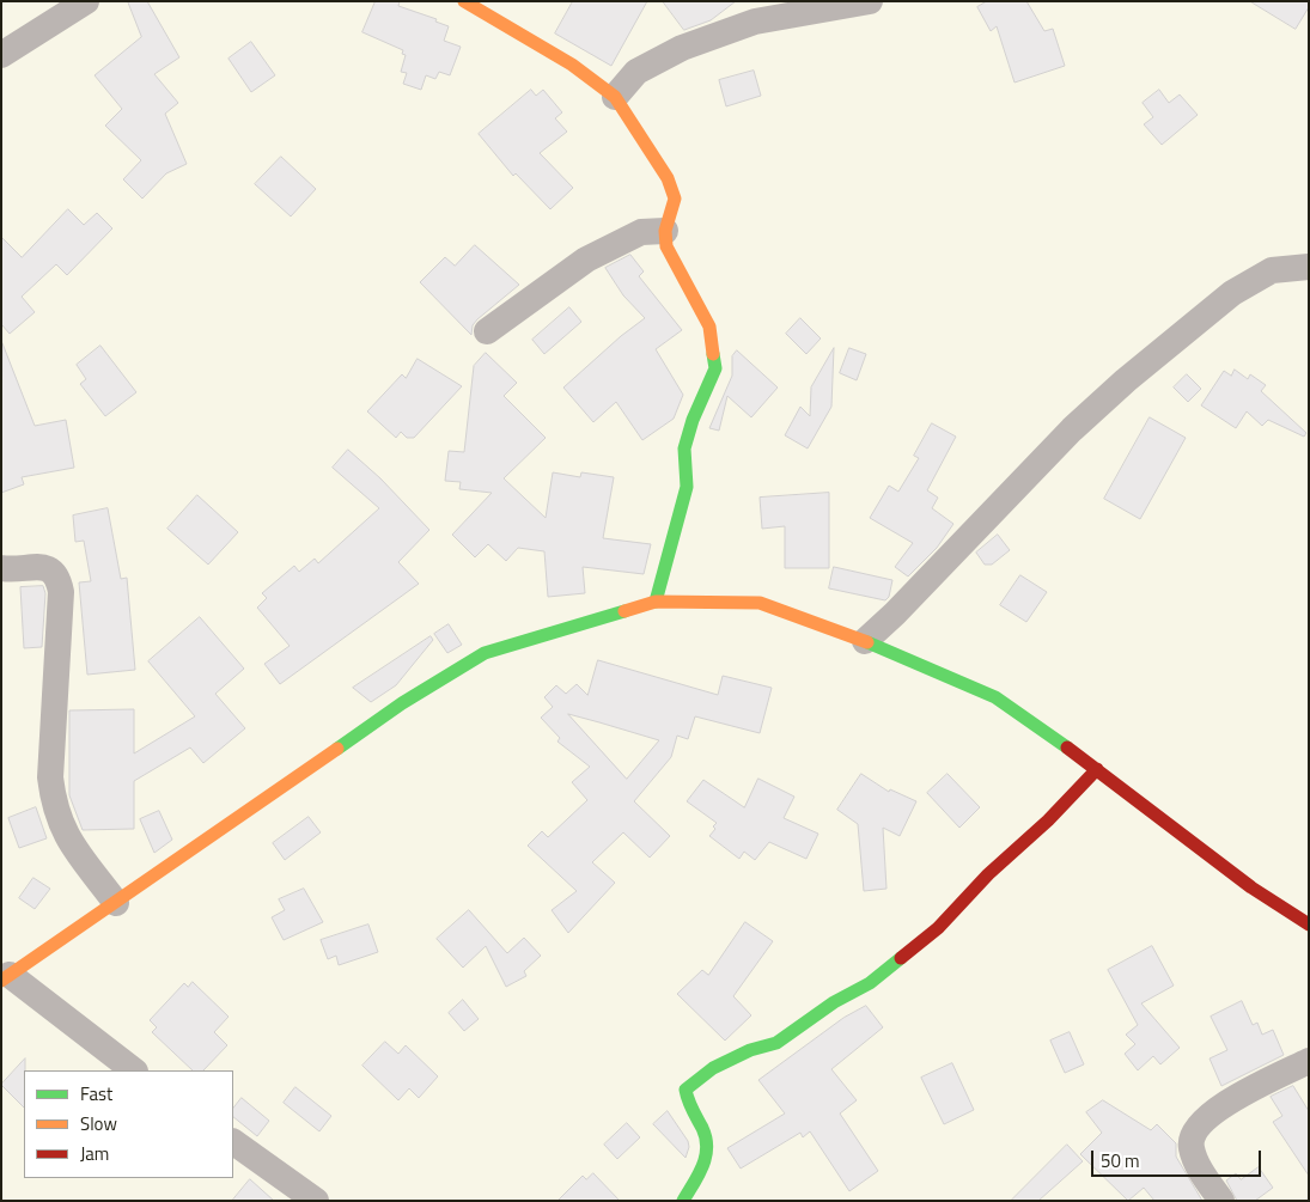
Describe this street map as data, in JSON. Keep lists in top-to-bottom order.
{
  "legend": ["Fast", "Slow", "Jam"],
  "scale_bar": "50 m"
}
